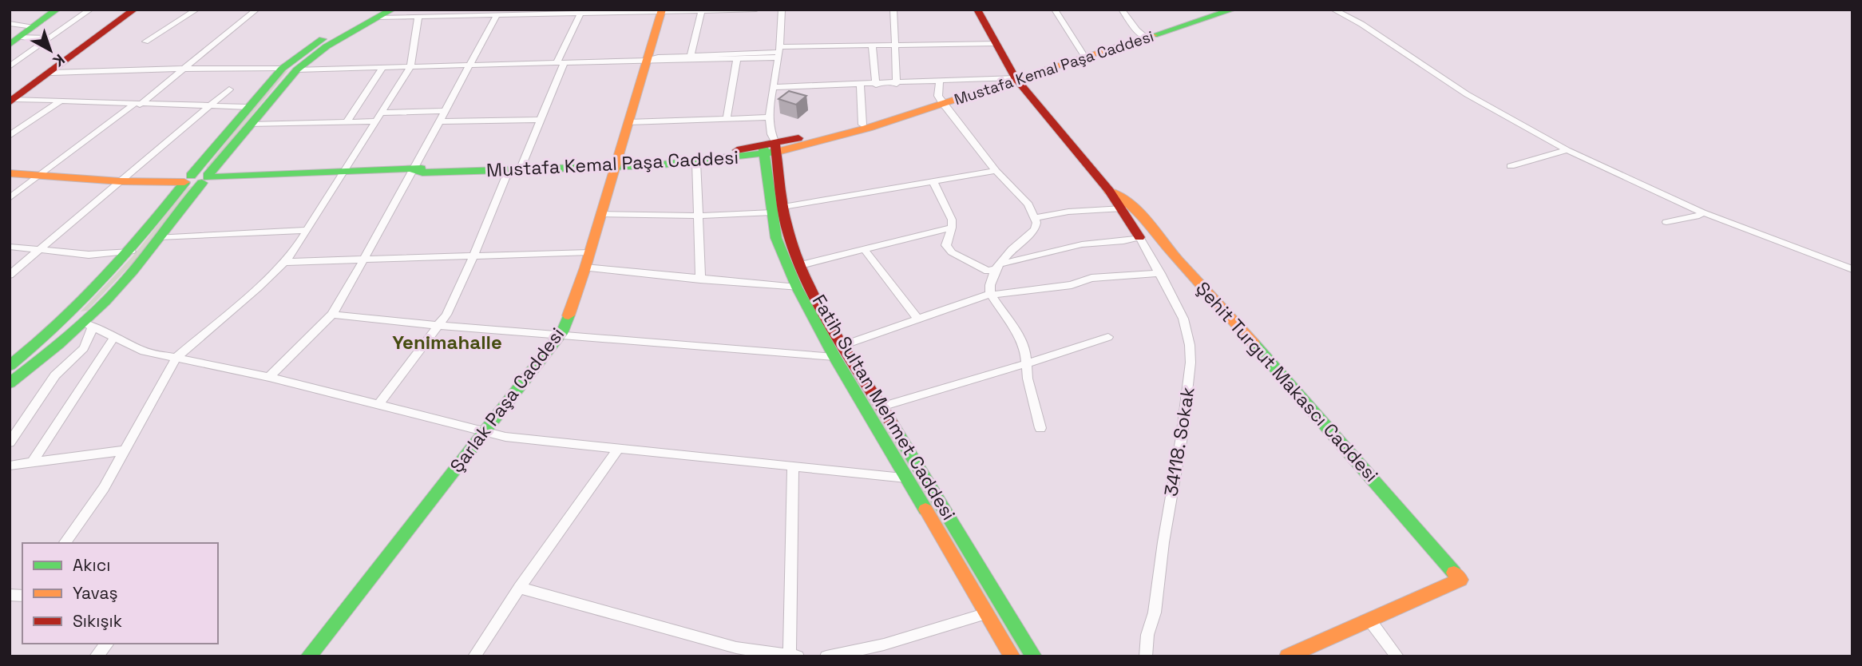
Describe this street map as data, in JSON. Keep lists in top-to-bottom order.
{
  "streets": {
    "main road": [
      "Mustafa Kemal Paşa Caddesi",
      "Şehit Turgut Makascı Caddesi",
      "Şarlak Paşa Caddesi",
      "Fatih Sultan Mehmet Caddesi"
    ],
    "street": ["34118. Sokak"]
  },
  "crossings": [
    ["Mustafa Kemal Paşa Caddesi", "Şehit Turgut Makascı Caddesi"],
    ["Mustafa Kemal Paşa Caddesi", "Şarlak Paşa Caddesi"],
    ["Mustafa Kemal Paşa Caddesi", "Fatih Sultan Mehmet Caddesi"],
    ["Şehit Turgut Makascı Caddesi", "34118. Sokak"]
  ],
  "districts": ["Yenimahalle"],
  "legend": ["Akıcı", "Yavaş", "Sıkışık"],
  "north": "bottom right"
}
